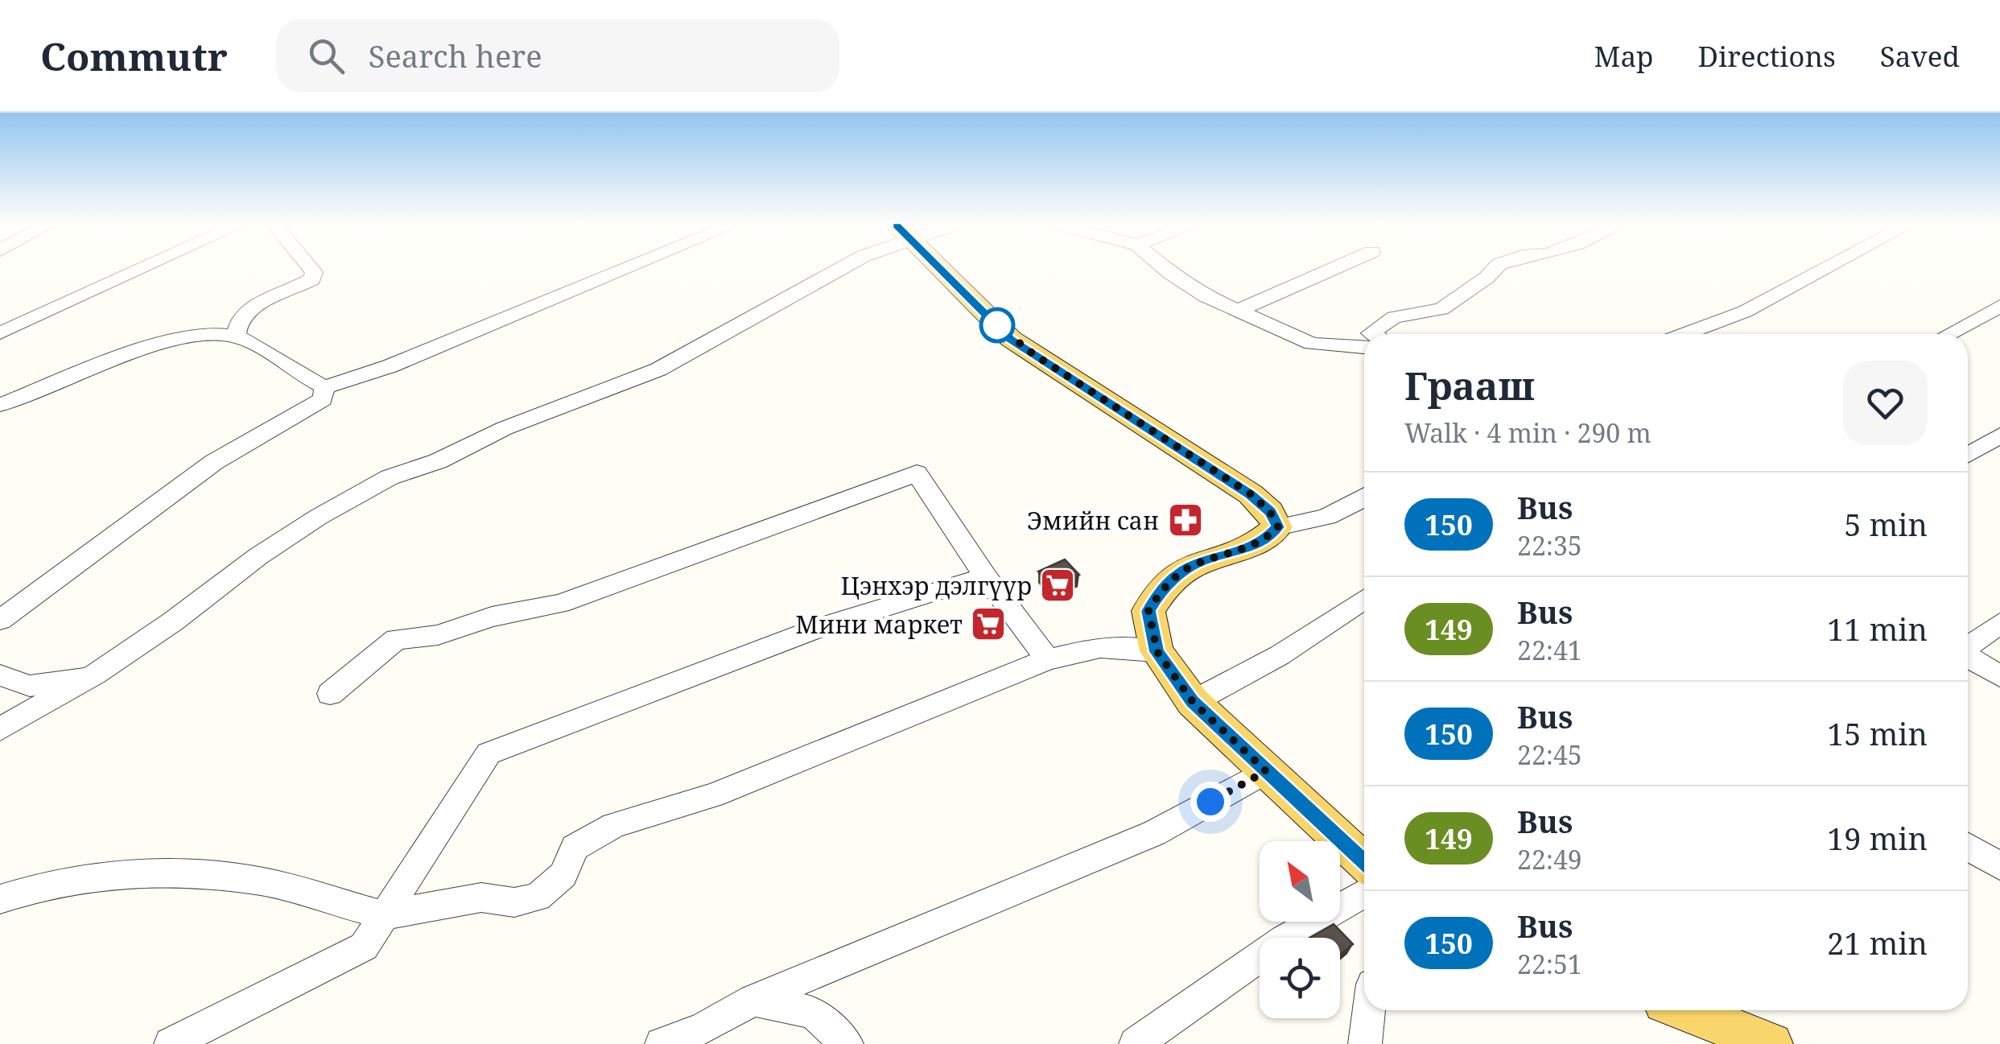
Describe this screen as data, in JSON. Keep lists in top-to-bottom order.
{
  "places": {
    "pharmacy": ["Эмийн сан"],
    "supermarket": ["Цэнхэр дэлгүүр", "Мини маркет"]
  },
  "lines": ["bus line 150"],
  "north": "top left",
  "page": {
    "header": "Commutr",
    "search": "Search here",
    "nav": ["Map", "Directions", "Saved"],
    "heading": ["Грааш", "Walk · 4 min · 290 m"],
    "list": [
      {
        "mark": "150",
        "name": "Bus",
        "note": "22:35",
        "value": "5 min"
      },
      {
        "mark": "149",
        "name": "Bus",
        "note": "22:41",
        "value": "11 min"
      },
      {
        "mark": "150",
        "name": "Bus",
        "note": "22:45",
        "value": "15 min"
      },
      {
        "mark": "149",
        "name": "Bus",
        "note": "22:49",
        "value": "19 min"
      },
      {
        "mark": "150",
        "name": "Bus",
        "note": "22:51",
        "value": "21 min"
      }
    ]
  }
}
